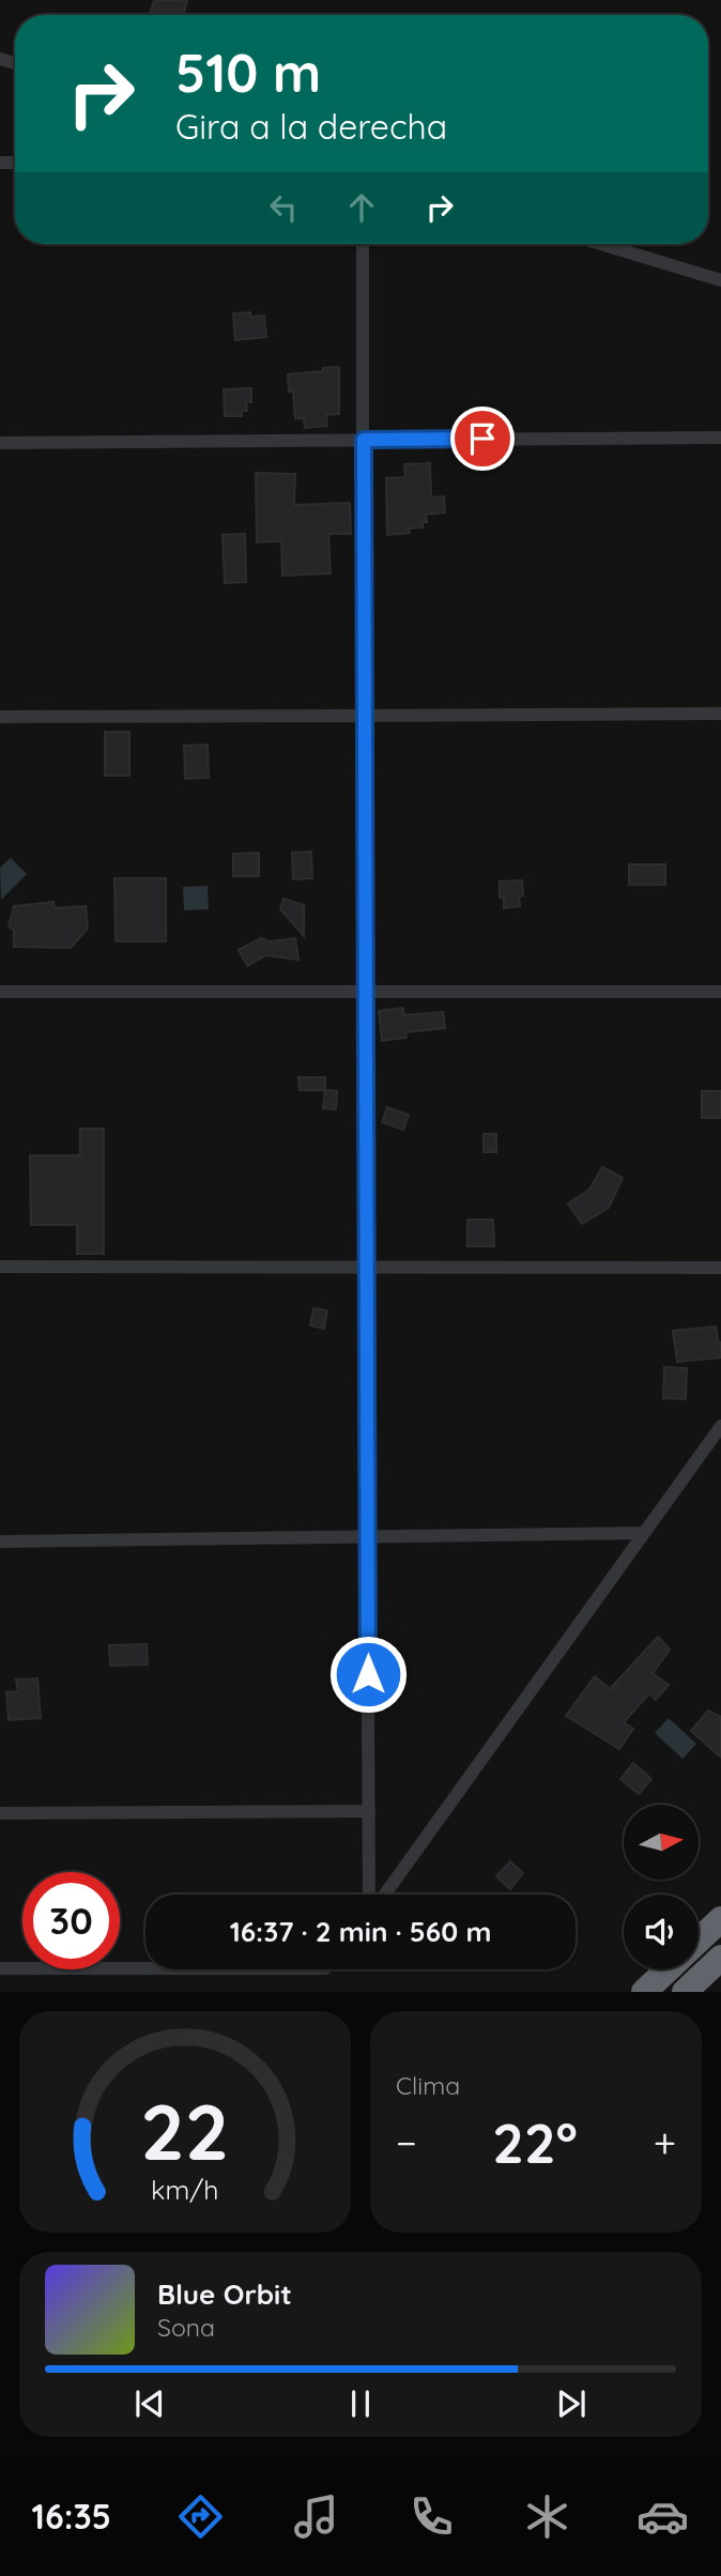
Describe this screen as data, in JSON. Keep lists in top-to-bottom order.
{
  "north": "right",
  "page": {
    "turn": ["510 m", "Gira a la derecha"],
    "limit": "30",
    "trip": "16:37 · 2 min · 560 m",
    "tile": "Clima",
    "heat": ["−", "22°", "+"],
    "song": ["Blue Orbit", "Sona"],
    "tabs": "16:35",
    "gauge": ["22", "km/h"]
  }
}
